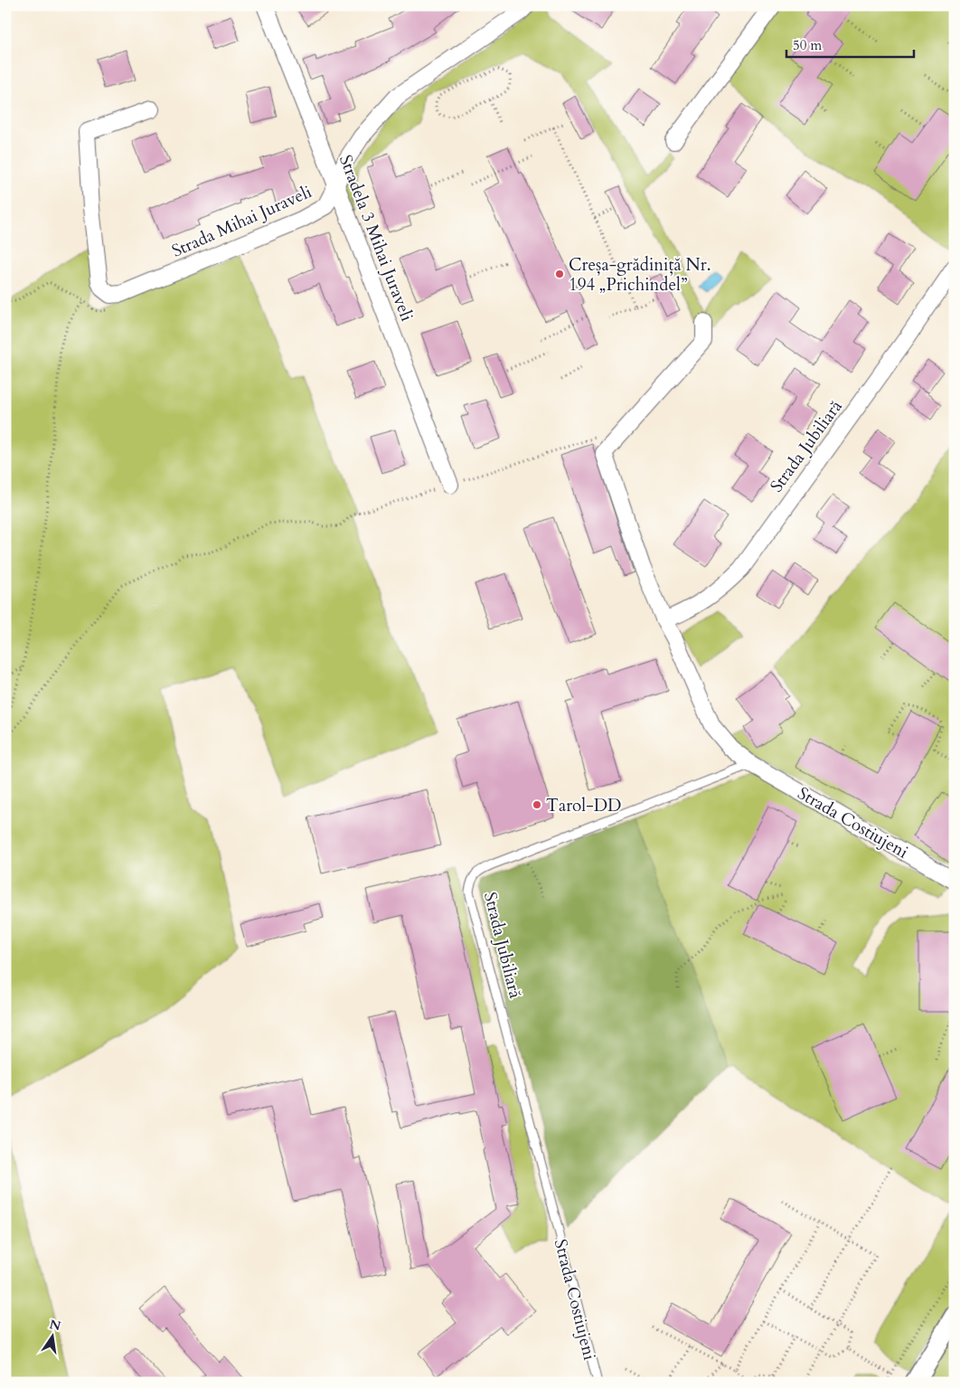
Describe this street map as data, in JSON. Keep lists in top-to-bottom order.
{
  "streets": {
    "street": [
      "Strada Mihai Juraveli",
      "Stradela 3 Mihai Juraveli",
      "Strada Jubiliară",
      "Strada Costiujeni"
    ]
  },
  "crossings": [
    ["Strada Mihai Juraveli", "Stradela 3 Mihai Juraveli"],
    ["Strada Jubiliară", "Strada Costiujeni"]
  ],
  "places": ["Creșa-grădiniță Nr. 194 „Prichindel”", "Tarol-DD"],
  "scale_bar": "50 m",
  "north": "top"
}
